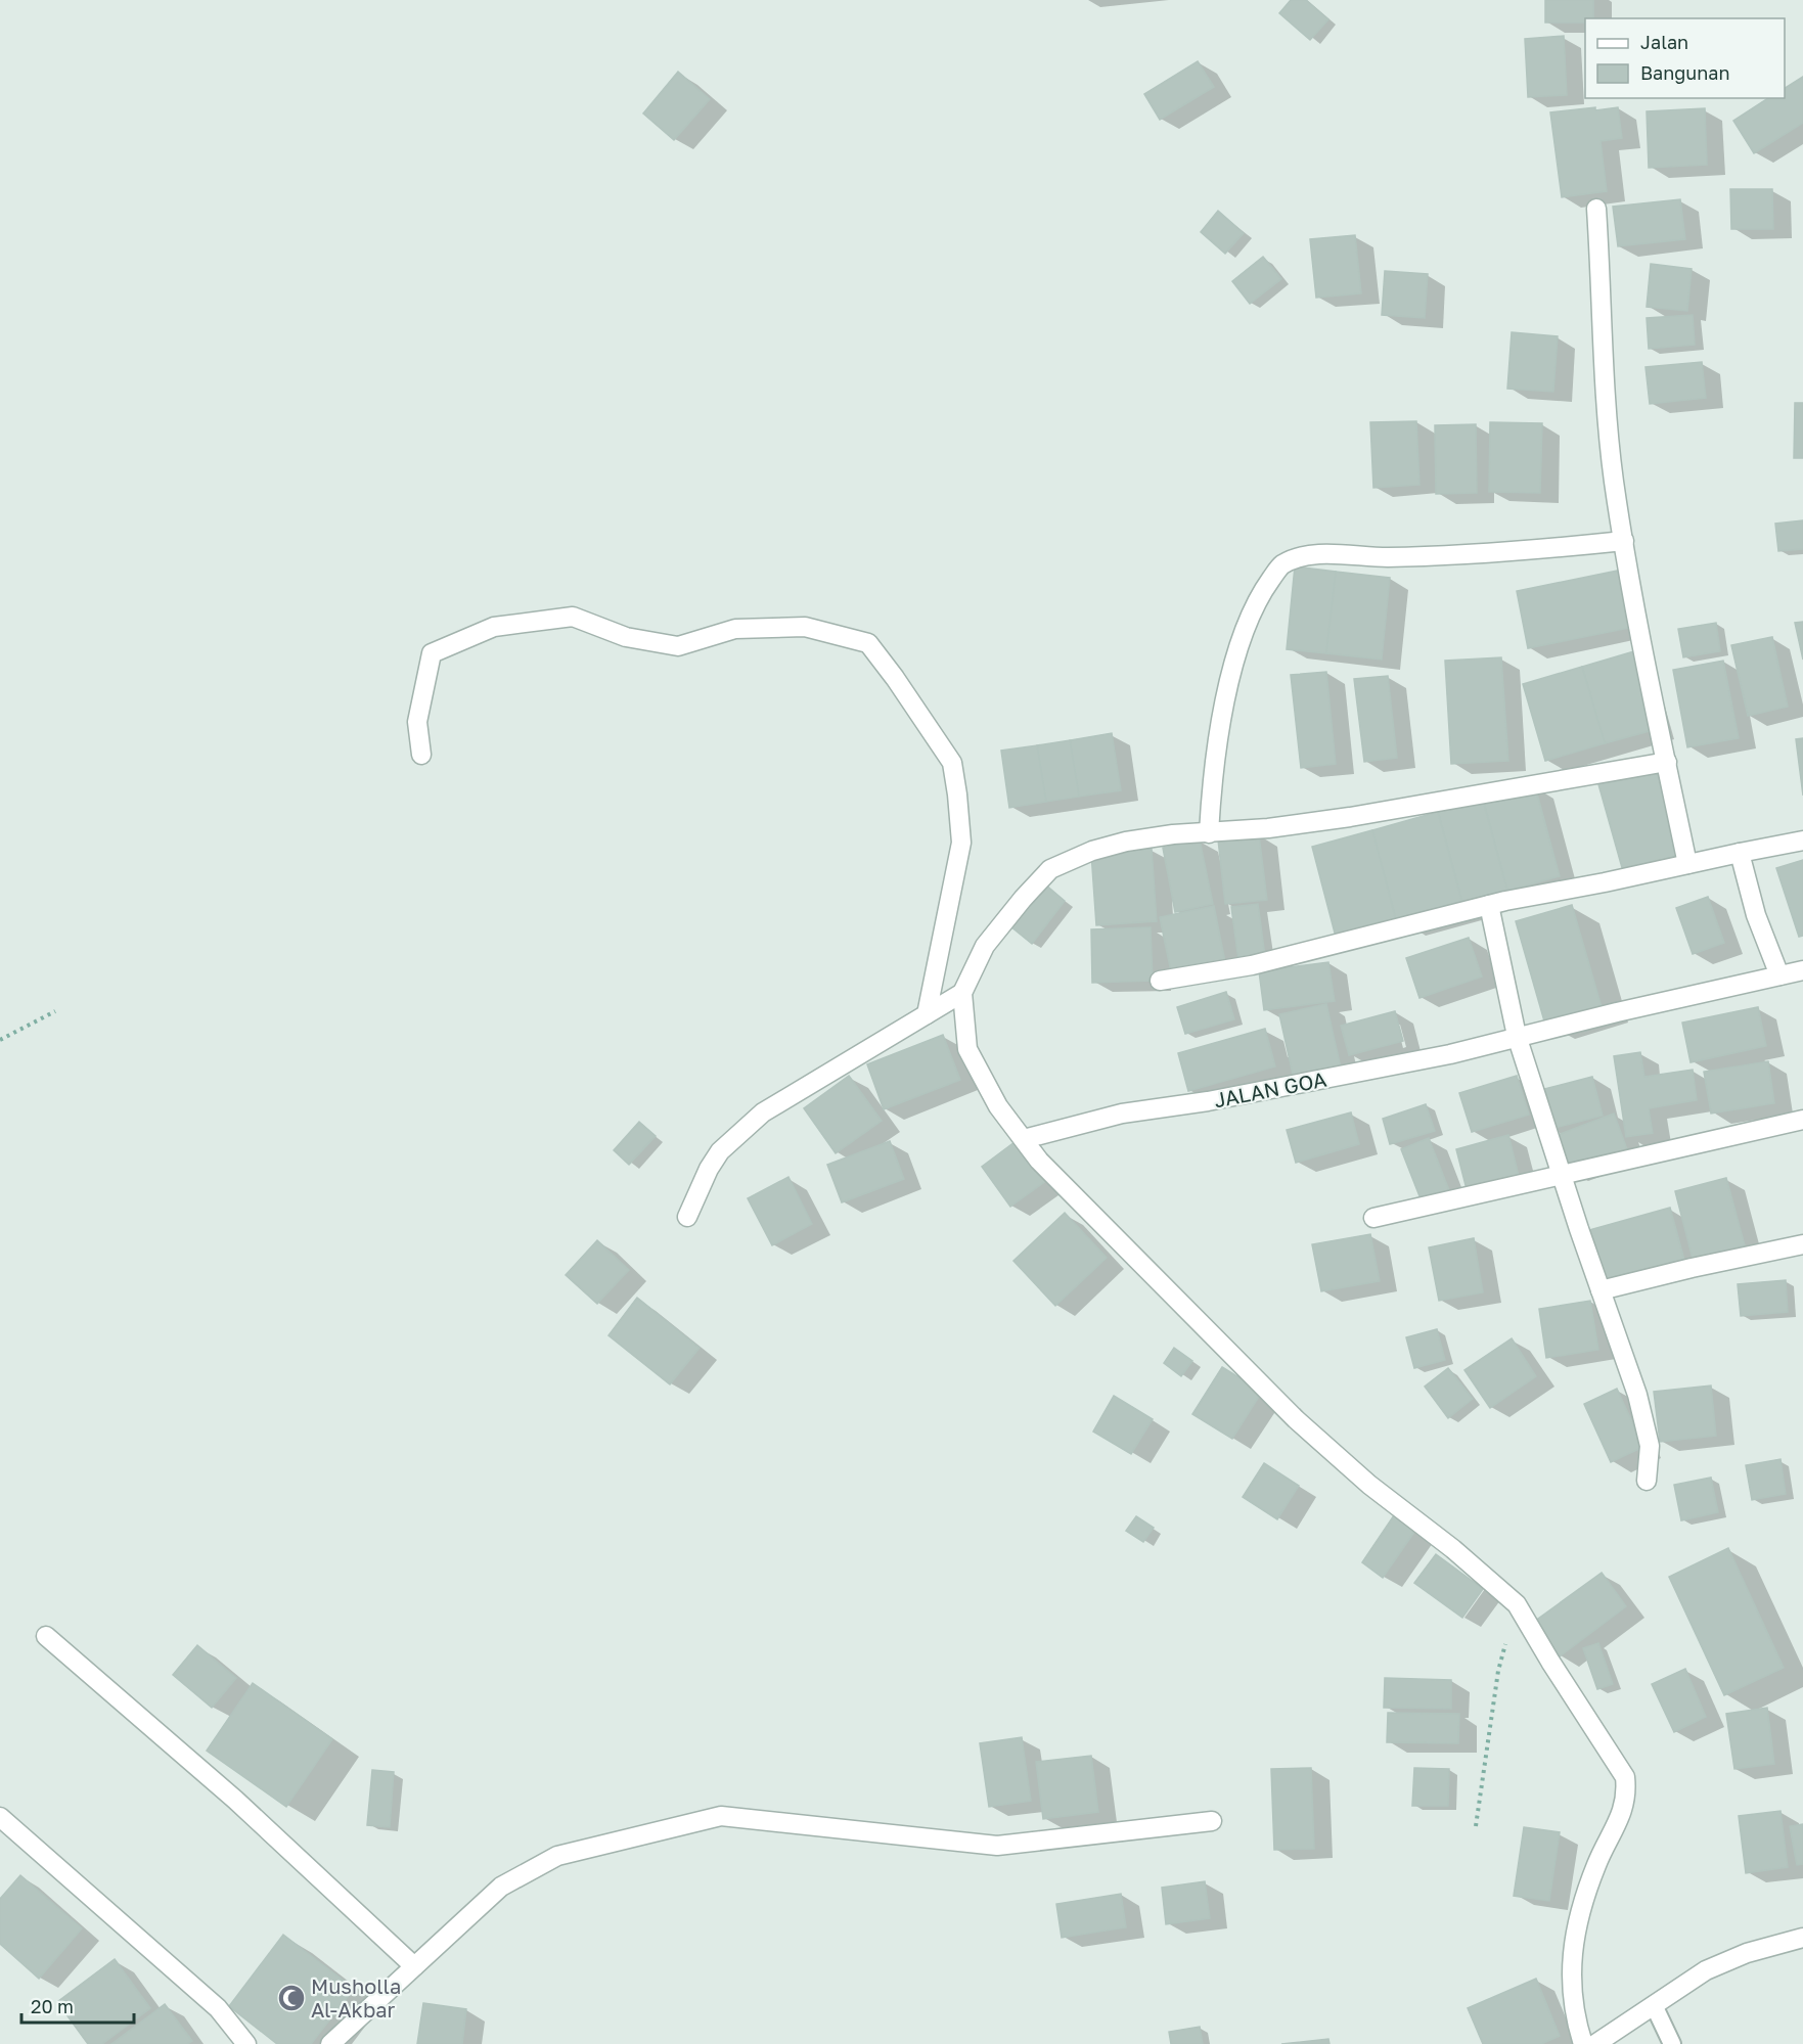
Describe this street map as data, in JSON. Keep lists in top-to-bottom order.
{
  "streets": {
    "street": ["JALAN GOA"]
  },
  "places": {
    "mosque": ["Musholla Al-Akbar"]
  },
  "legend": ["Jalan", "Bangunan"],
  "scale_bar": "20 m"
}
